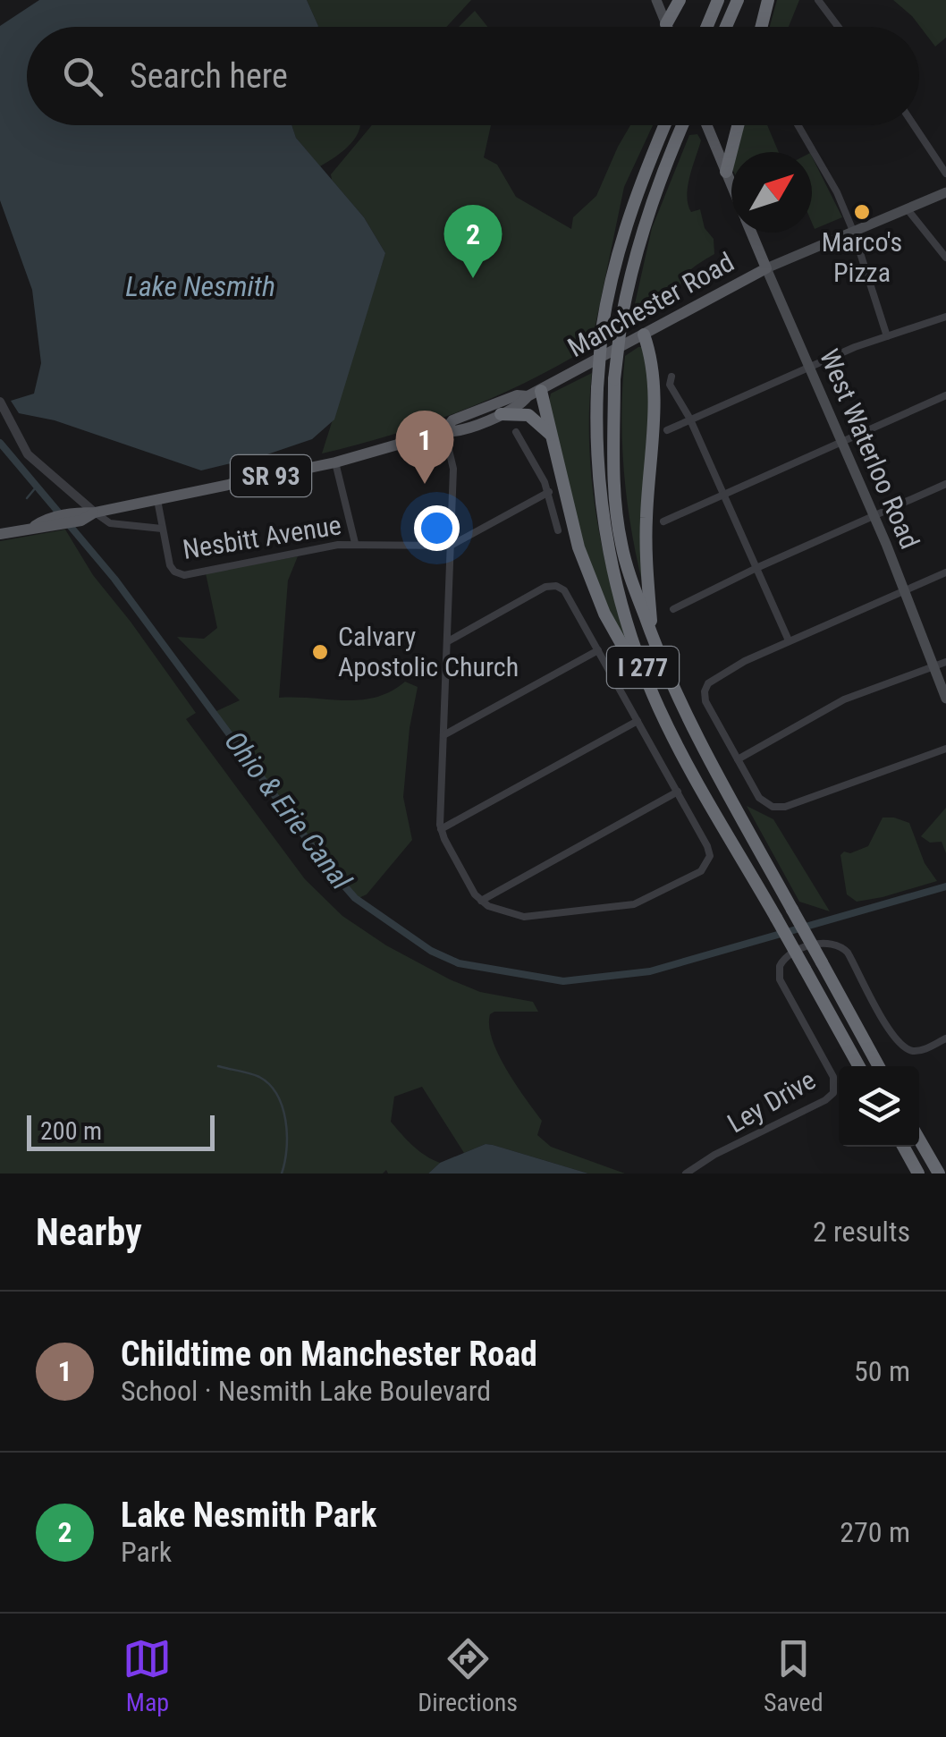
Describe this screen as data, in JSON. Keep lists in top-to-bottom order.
{
  "streets": {
    "highway": ["I 277"],
    "main road": ["Manchester Road", "West Waterloo Road", "SR 93"],
    "street": ["Nesbitt Avenue", "Ley Drive"]
  },
  "crossings": [
    ["Manchester Road", "West Waterloo Road"],
    ["Manchester Road", "Nesbitt Avenue"]
  ],
  "water": ["Lake Nesmith", "Ohio & Erie Canal"],
  "places": ["Marco's Pizza", "Calvary Apostolic Church"],
  "scale_bar": "200 m",
  "north": "top right",
  "page": {
    "search": "Search here",
    "pins": ["2", "1"],
    "scale": "200 m",
    "heading": ["Nearby", "2 results"],
    "list": [
      {
        "mark": "1",
        "name": "Childtime on Manchester Road",
        "note": "School · Nesmith Lake Boulevard",
        "value": "50 m"
      },
      {
        "mark": "2",
        "name": "Lake Nesmith Park",
        "note": "Park",
        "value": "270 m"
      }
    ],
    "nav": ["Map", "Directions", "Saved"]
  }
}
